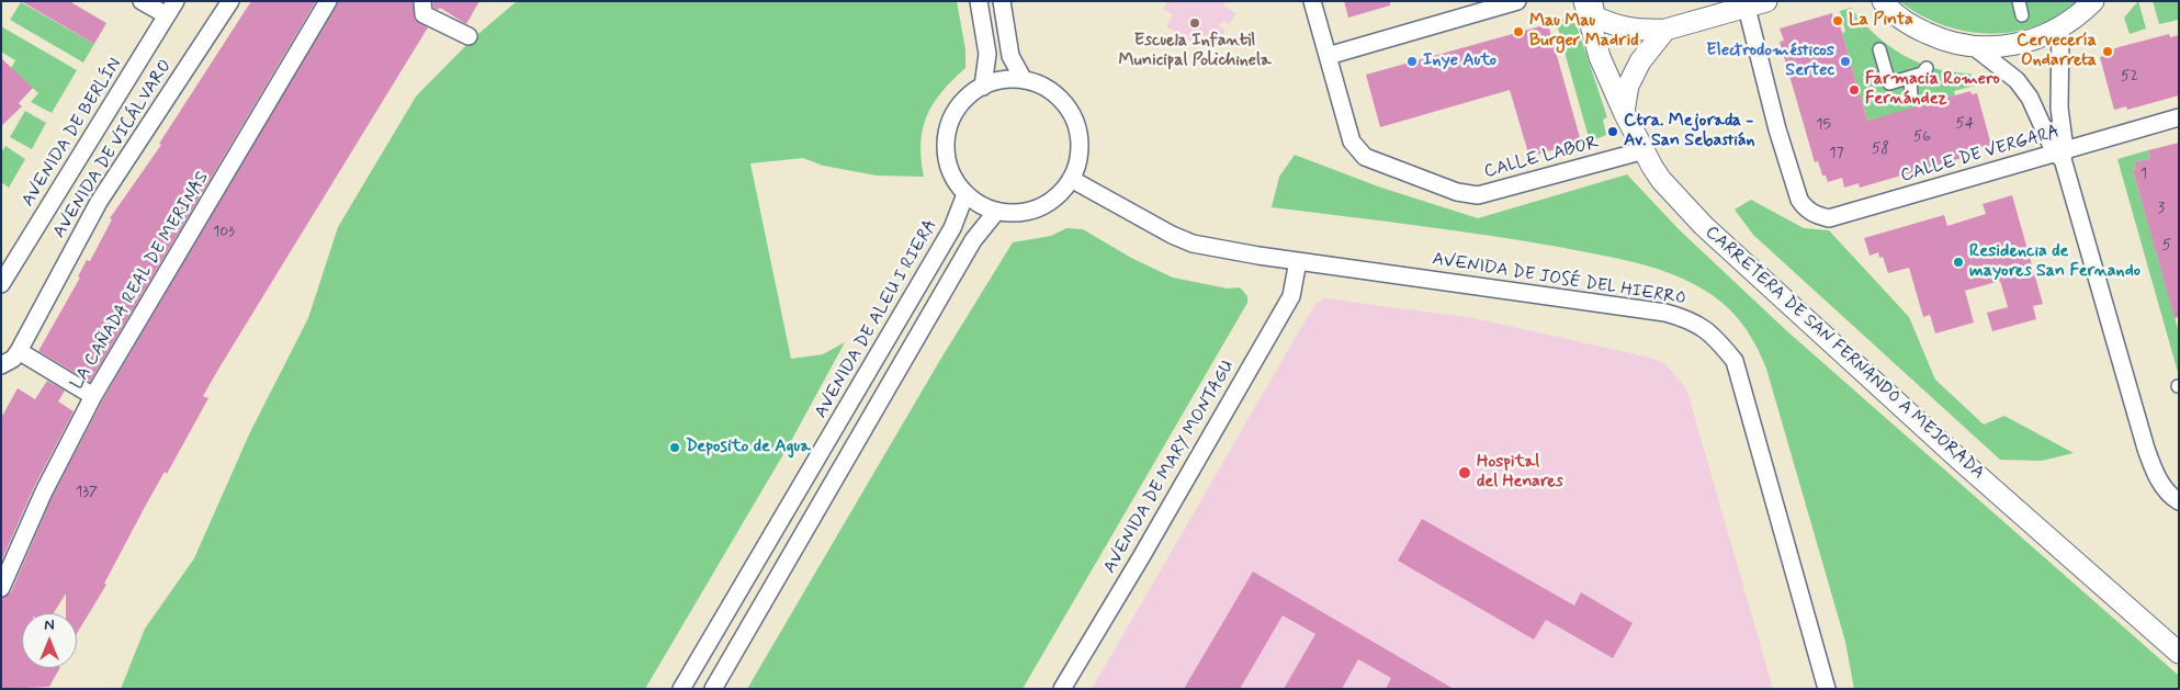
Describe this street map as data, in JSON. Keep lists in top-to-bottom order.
{
  "streets": {
    "street": [
      "AVENIDA DE BERLÍN",
      "AVENIDA DE VICÁLVARO",
      "CALLE DE VERGARA",
      "CALLE LABOR",
      "AVENIDA DE JOSÉ DEL HIERRO",
      "LA CAÑADA REAL DE MERINAS",
      "AVENIDA DE ALEU I RIERA",
      "CARRETERA DE SAN FERNANDO A MEJORADA",
      "AVENIDA DE MARY MONTAGU"
    ]
  },
  "crossings": [
    ["CALLE LABOR", "CARRETERA DE SAN FERNANDO A MEJORADA"],
    ["AVENIDA DE JOSÉ DEL HIERRO", "AVENIDA DE ALEU I RIERA"],
    ["AVENIDA DE JOSÉ DEL HIERRO", "AVENIDA DE MARY MONTAGU"]
  ],
  "places": [
    "La Pinta",
    "Escuela Infantil Municipal Polichinela",
    "Mau Mau Burger Madrid",
    "Cervecería Ondarreta",
    "Inye Auto",
    "Electrodomésticos Sertec",
    "Farmacia Romero Fernández",
    "Ctra. Mejorada - Av. San Sebastián",
    "Residencia de mayores San Fernando",
    "Deposito de Agua",
    "Hospital del Henares"
  ],
  "house_numbers": [
    "52",
    "54",
    "15",
    "56",
    "58",
    "17",
    "1",
    "3",
    "103",
    "5",
    "137"
  ],
  "north": "top"
}
